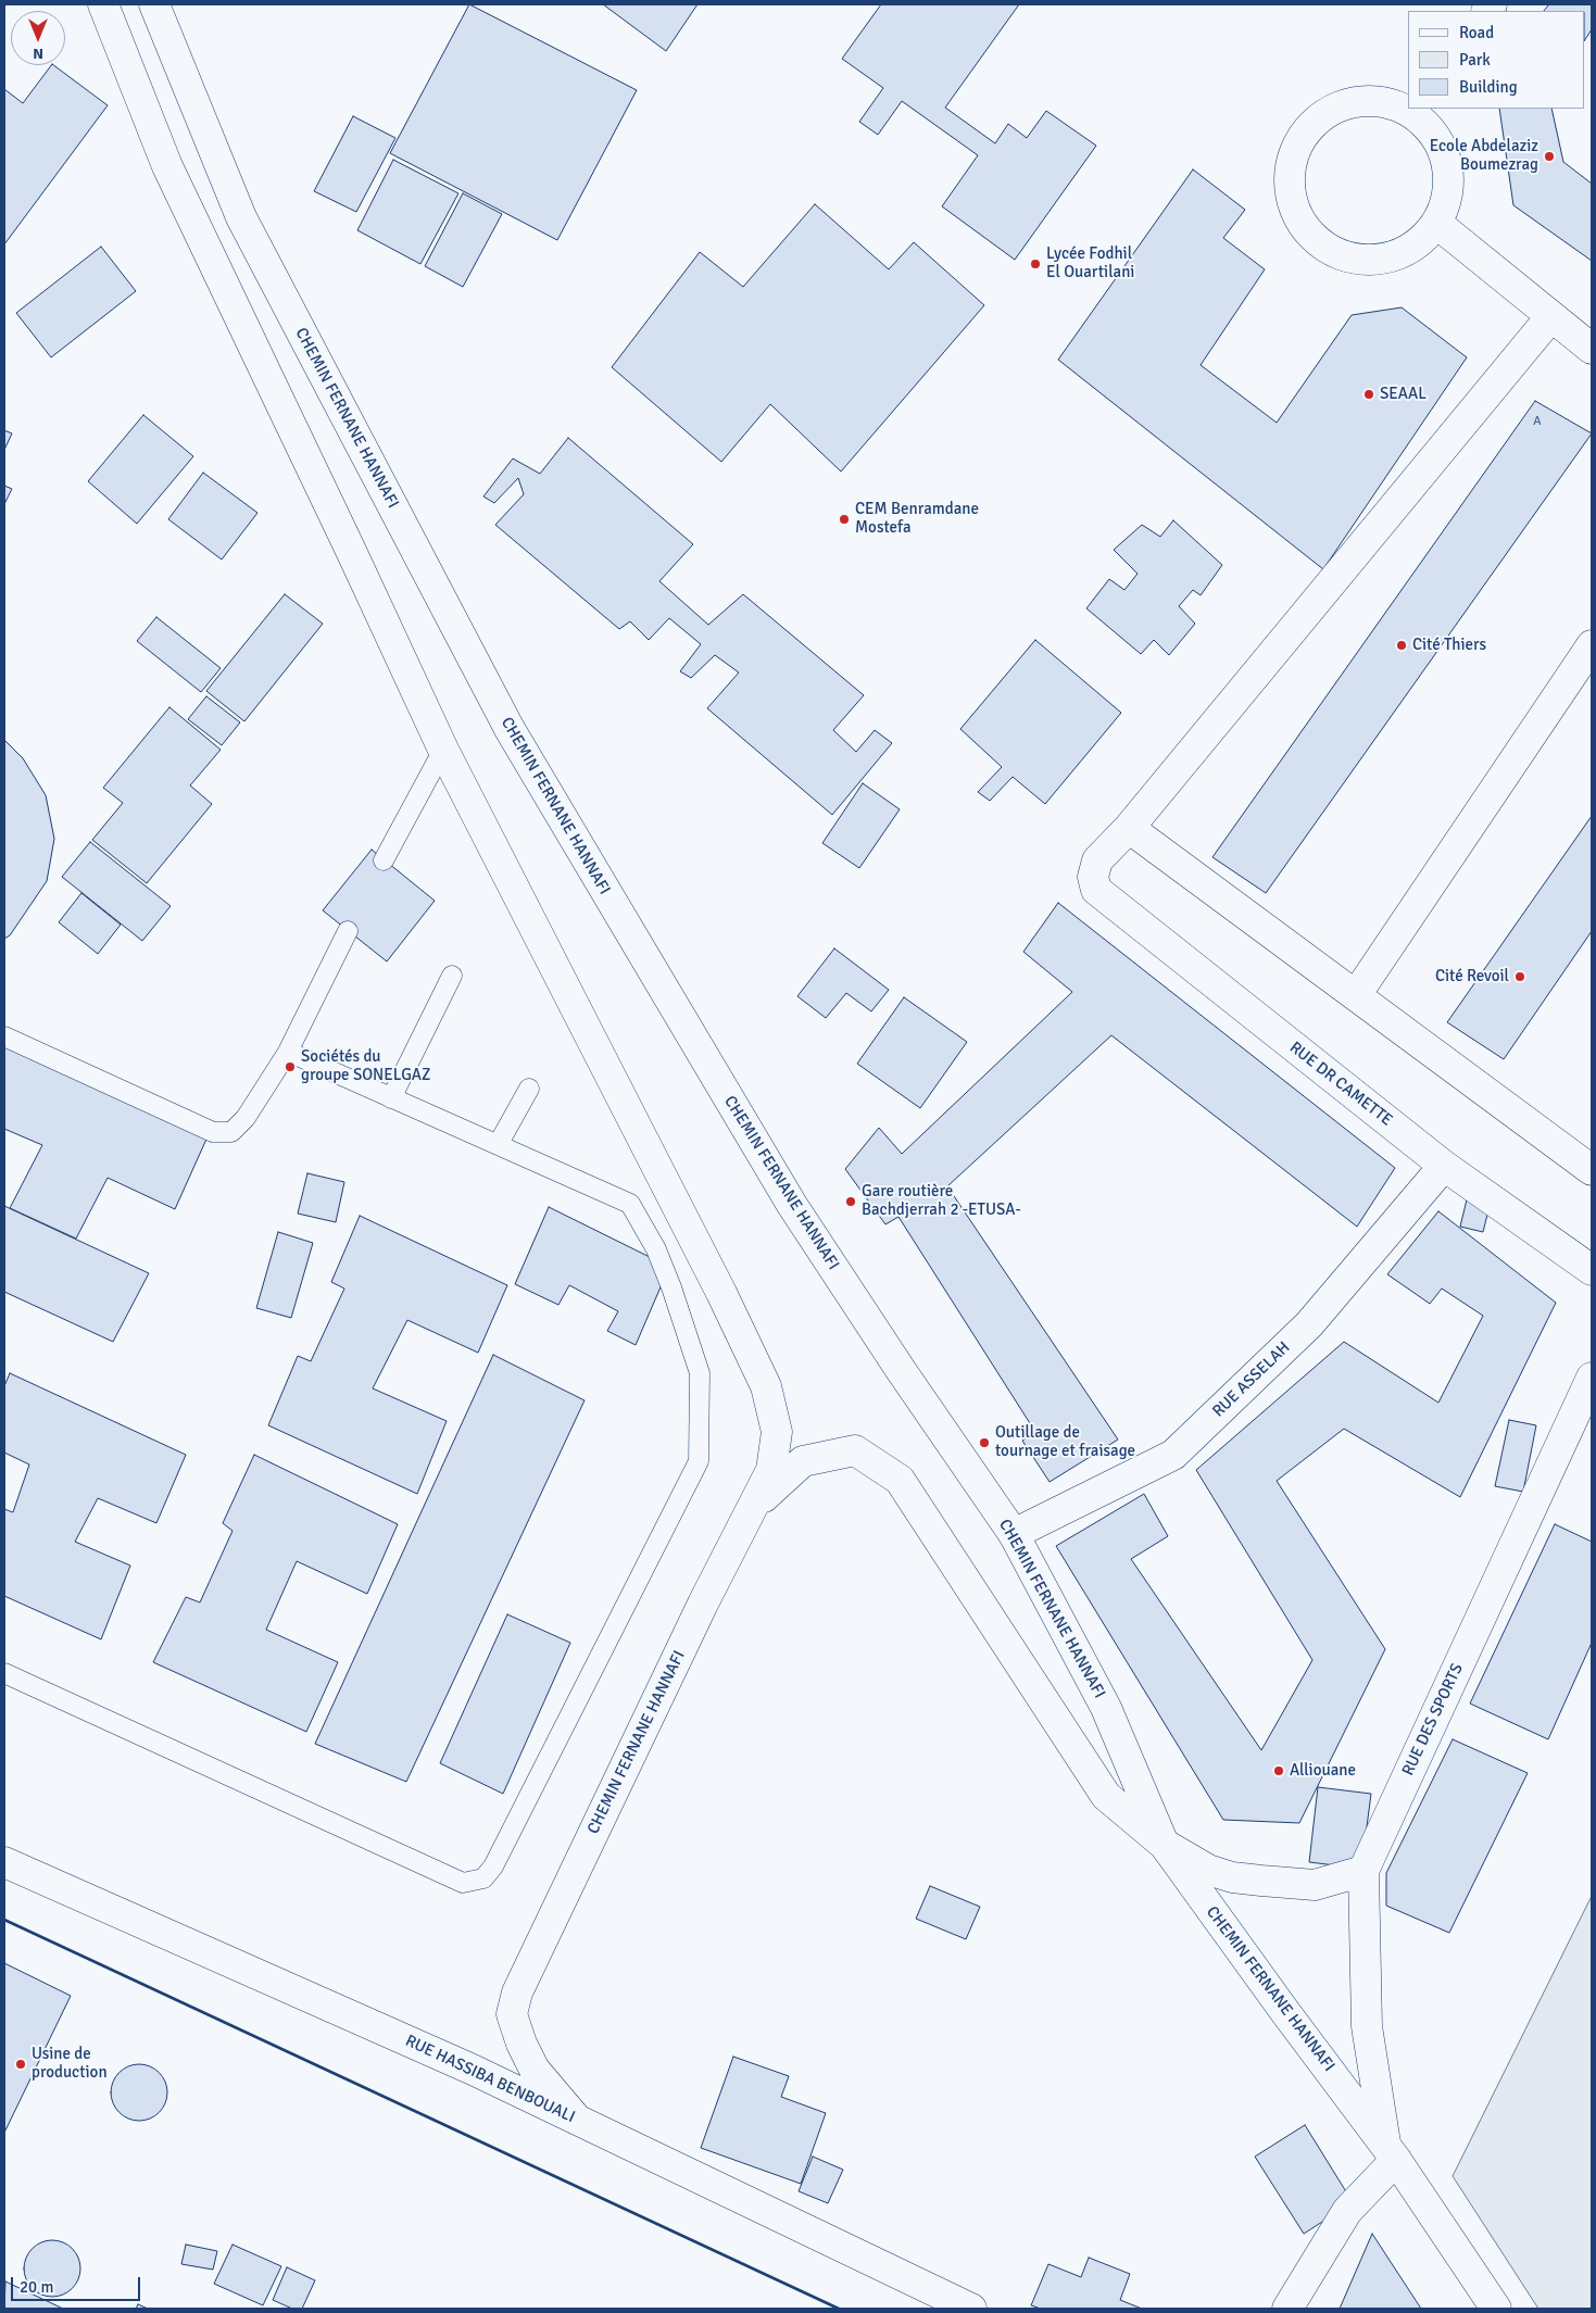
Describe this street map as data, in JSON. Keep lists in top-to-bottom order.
{
  "streets": {
    "main road": [
      "CHEMIN FERNANE HANNAFI",
      "RUE DR CAMETTE",
      "RUE ASSELAH",
      "RUE DES SPORTS",
      "RUE HASSIBA BENBOUALI"
    ]
  },
  "crossings": [
    ["CHEMIN FERNANE HANNAFI", "RUE ASSELAH"],
    ["CHEMIN FERNANE HANNAFI", "RUE HASSIBA BENBOUALI"],
    ["RUE DR CAMETTE", "RUE ASSELAH"]
  ],
  "places": [
    "Ecole Abdelaziz Boumezrag",
    "Lycée Fodhil El Ouartilani",
    "SEAAL",
    "CEM Benramdane Mostefa",
    "Cité Thiers",
    "Cité Revoil",
    "Sociétés du groupe SONELGAZ",
    "Gare routière Bachdjerrah 2 -ETUSA-",
    "Outillage de tournage et fraisage",
    "Alliouane",
    "Usine de production"
  ],
  "house_numbers": ["A"],
  "legend": ["Road", "Park", "Building"],
  "scale_bar": "20 m",
  "north": "bottom"
}
